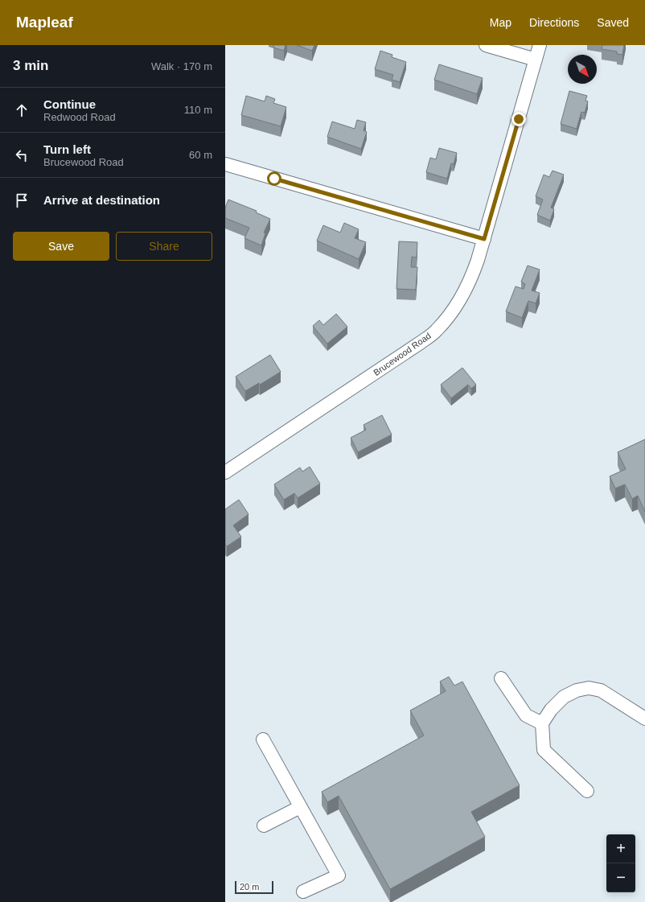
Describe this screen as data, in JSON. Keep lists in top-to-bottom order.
{
  "streets": {
    "street": ["Brucewood Road"]
  },
  "scale_bar": "20 m",
  "north": "bottom right",
  "page": {
    "header": "Mapleaf",
    "nav": ["Map", "Directions", "Saved"],
    "heading": ["3 min", "Walk · 170 m"],
    "list": [
      ["Continue", "Redwood Road", "110 m"],
      ["Turn left", "Brucewood Road", "60 m"],
      "Arrive at destination"
    ],
    "buttons": ["Save", "Share"],
    "map_buttons": ["+", "−"],
    "scale": "20 m"
  }
}
